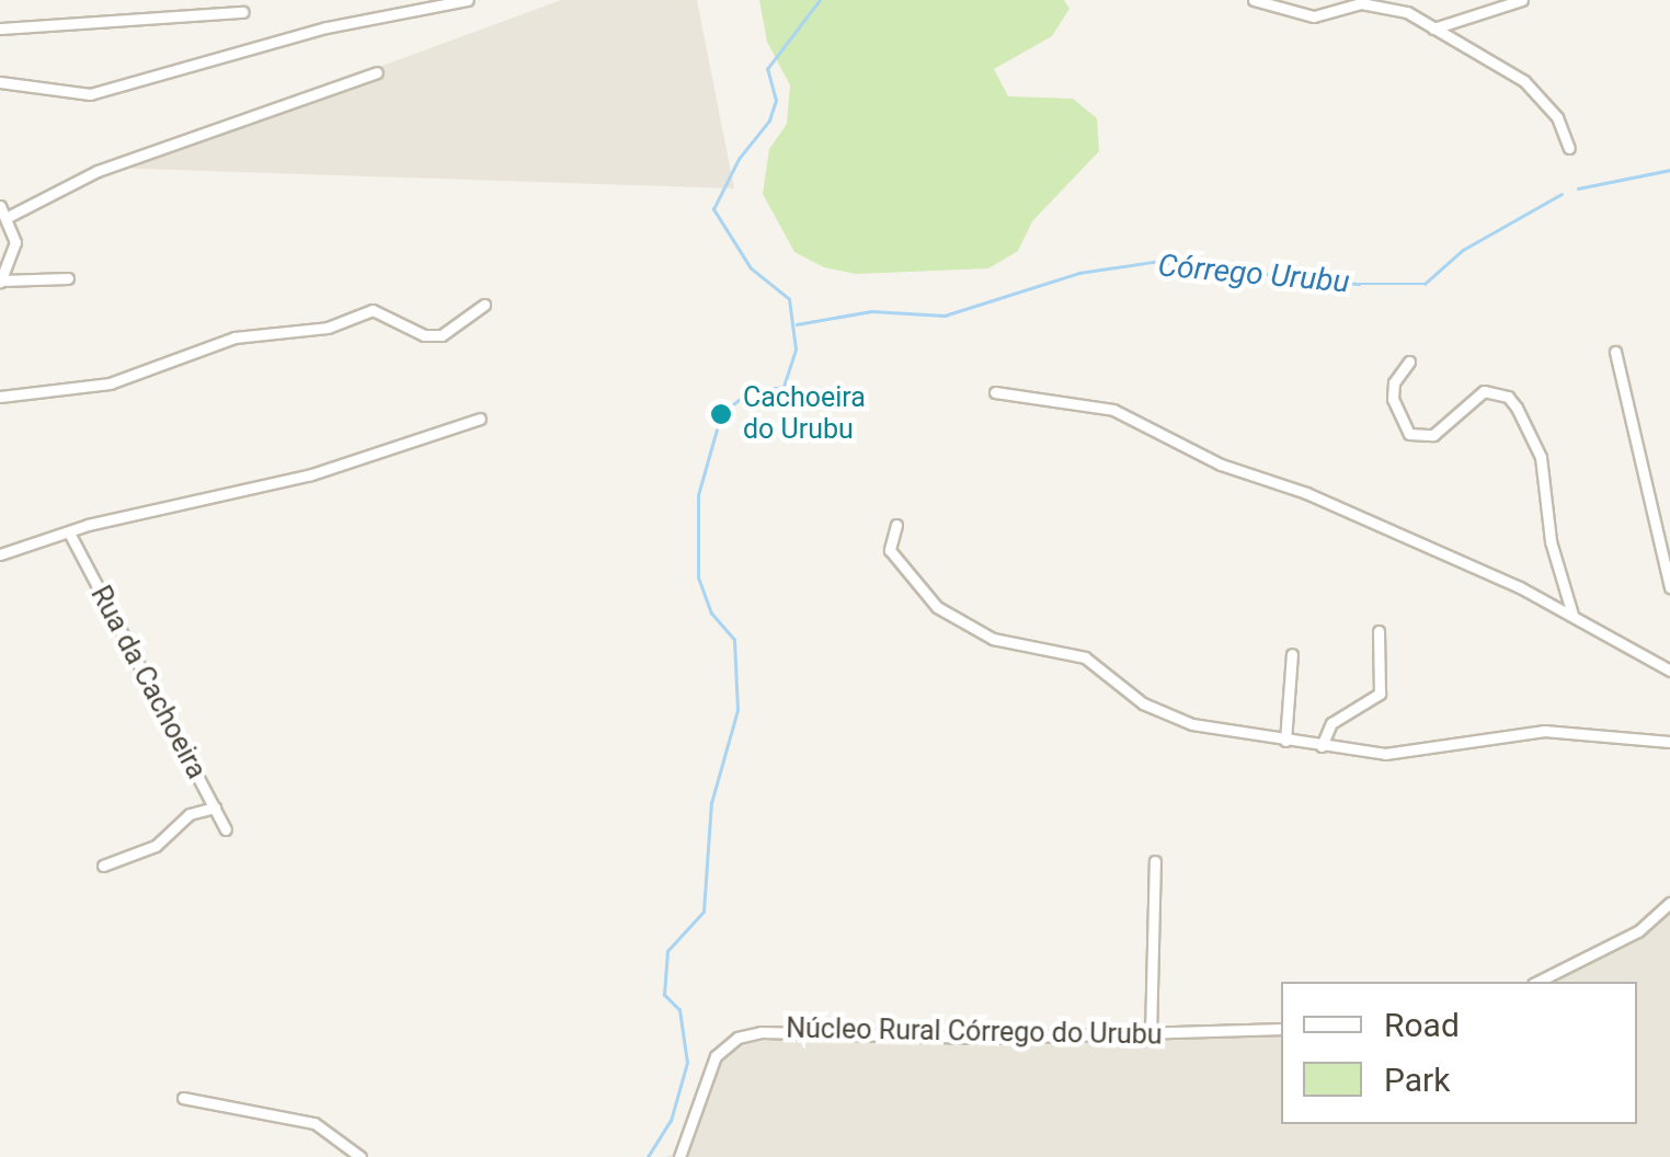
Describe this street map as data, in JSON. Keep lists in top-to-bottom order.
{
  "streets": {
    "street": ["Rua da Cachoeira", "Núcleo Rural Córrego do Urubu"]
  },
  "water": ["Córrego Urubu"],
  "places": ["Cachoeira do Urubu"],
  "legend": ["Road", "Park"]
}
